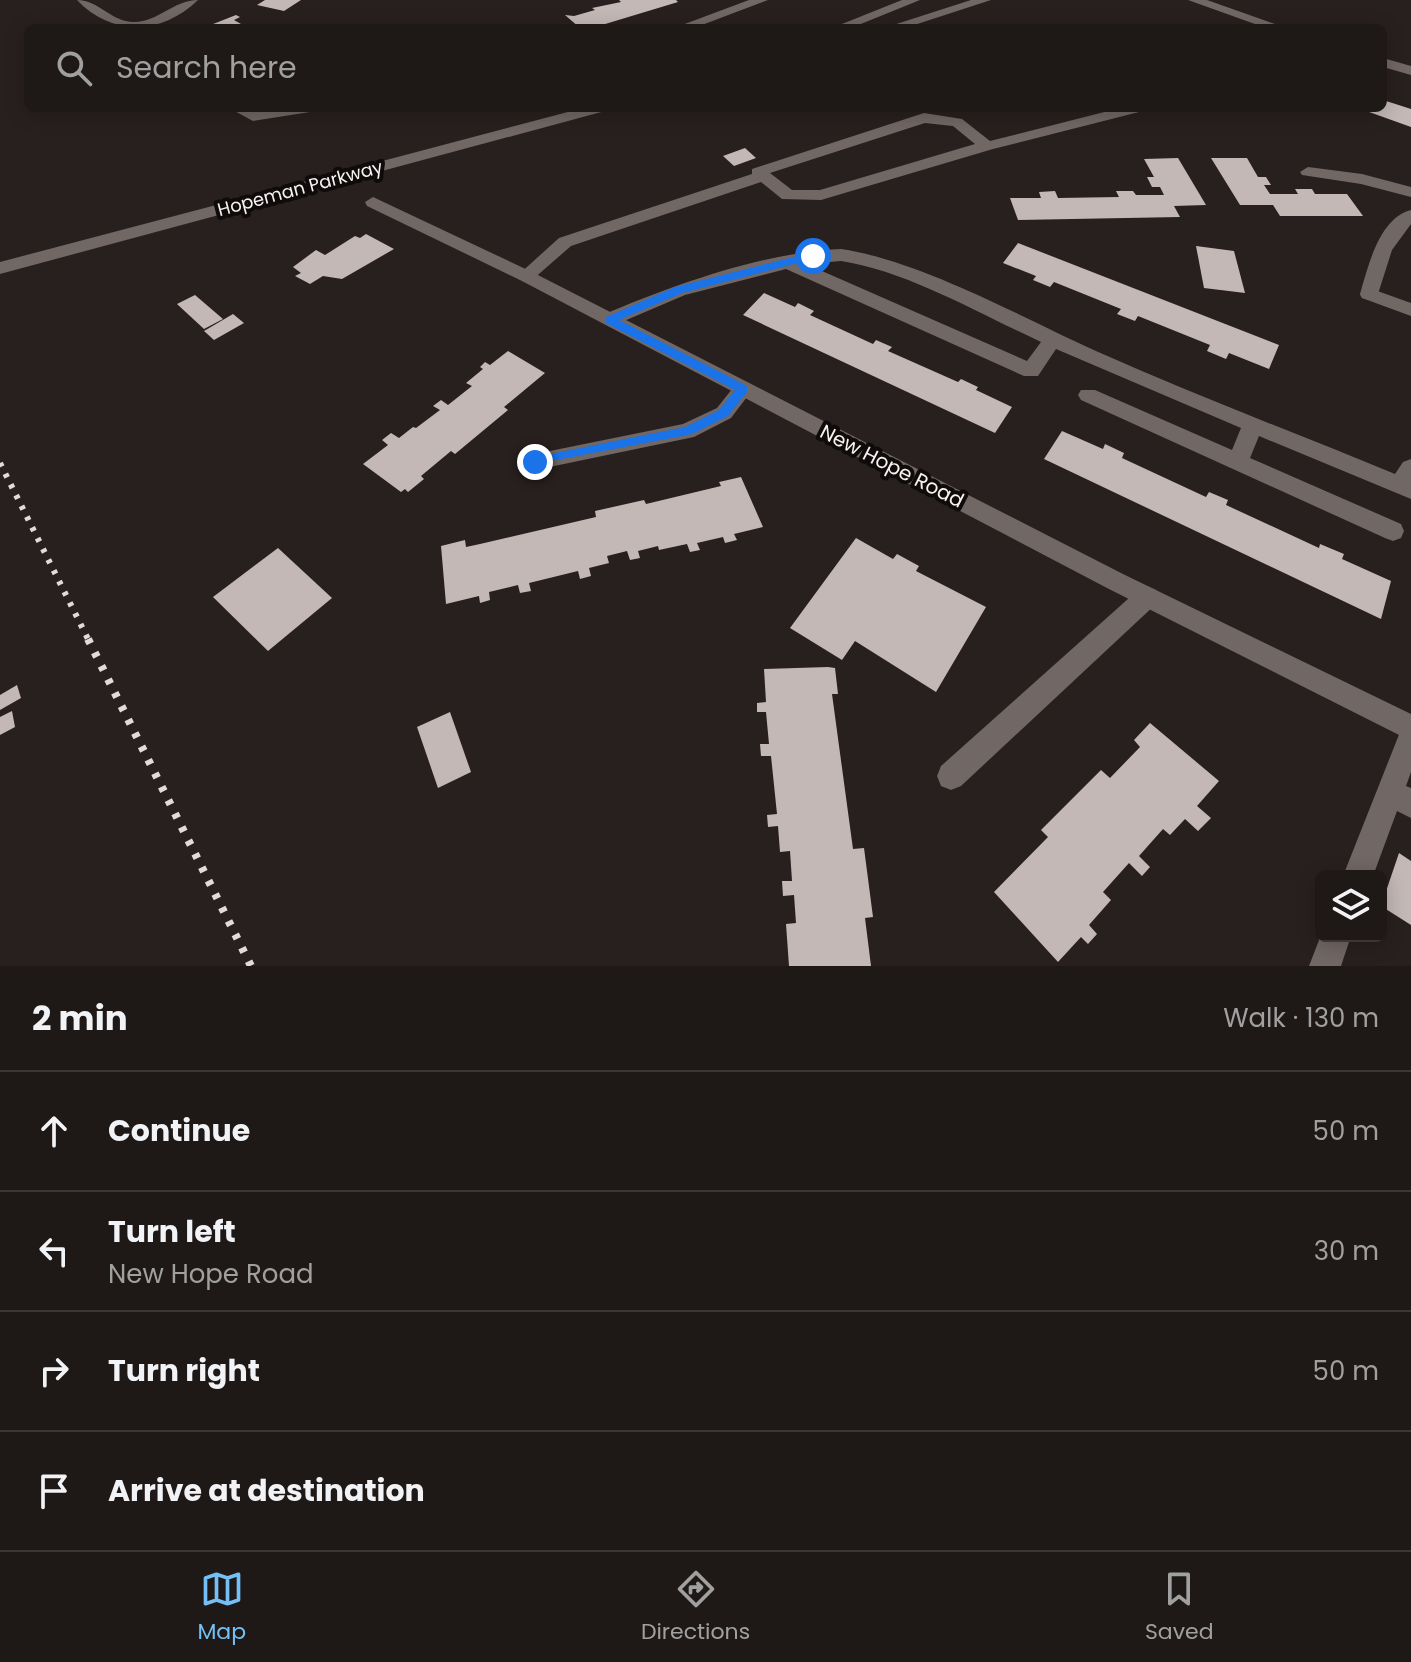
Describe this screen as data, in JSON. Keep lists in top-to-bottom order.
{
  "streets": {
    "street": ["Hopeman Parkway", "New Hope Road"]
  },
  "page": {
    "search": "Search here",
    "heading": ["2 min", "Walk · 130 m"],
    "list": [
      ["Continue", "50 m"],
      ["Turn left", "New Hope Road", "30 m"],
      ["Turn right", "50 m"],
      "Arrive at destination"
    ],
    "nav": ["Map", "Directions", "Saved"]
  }
}
